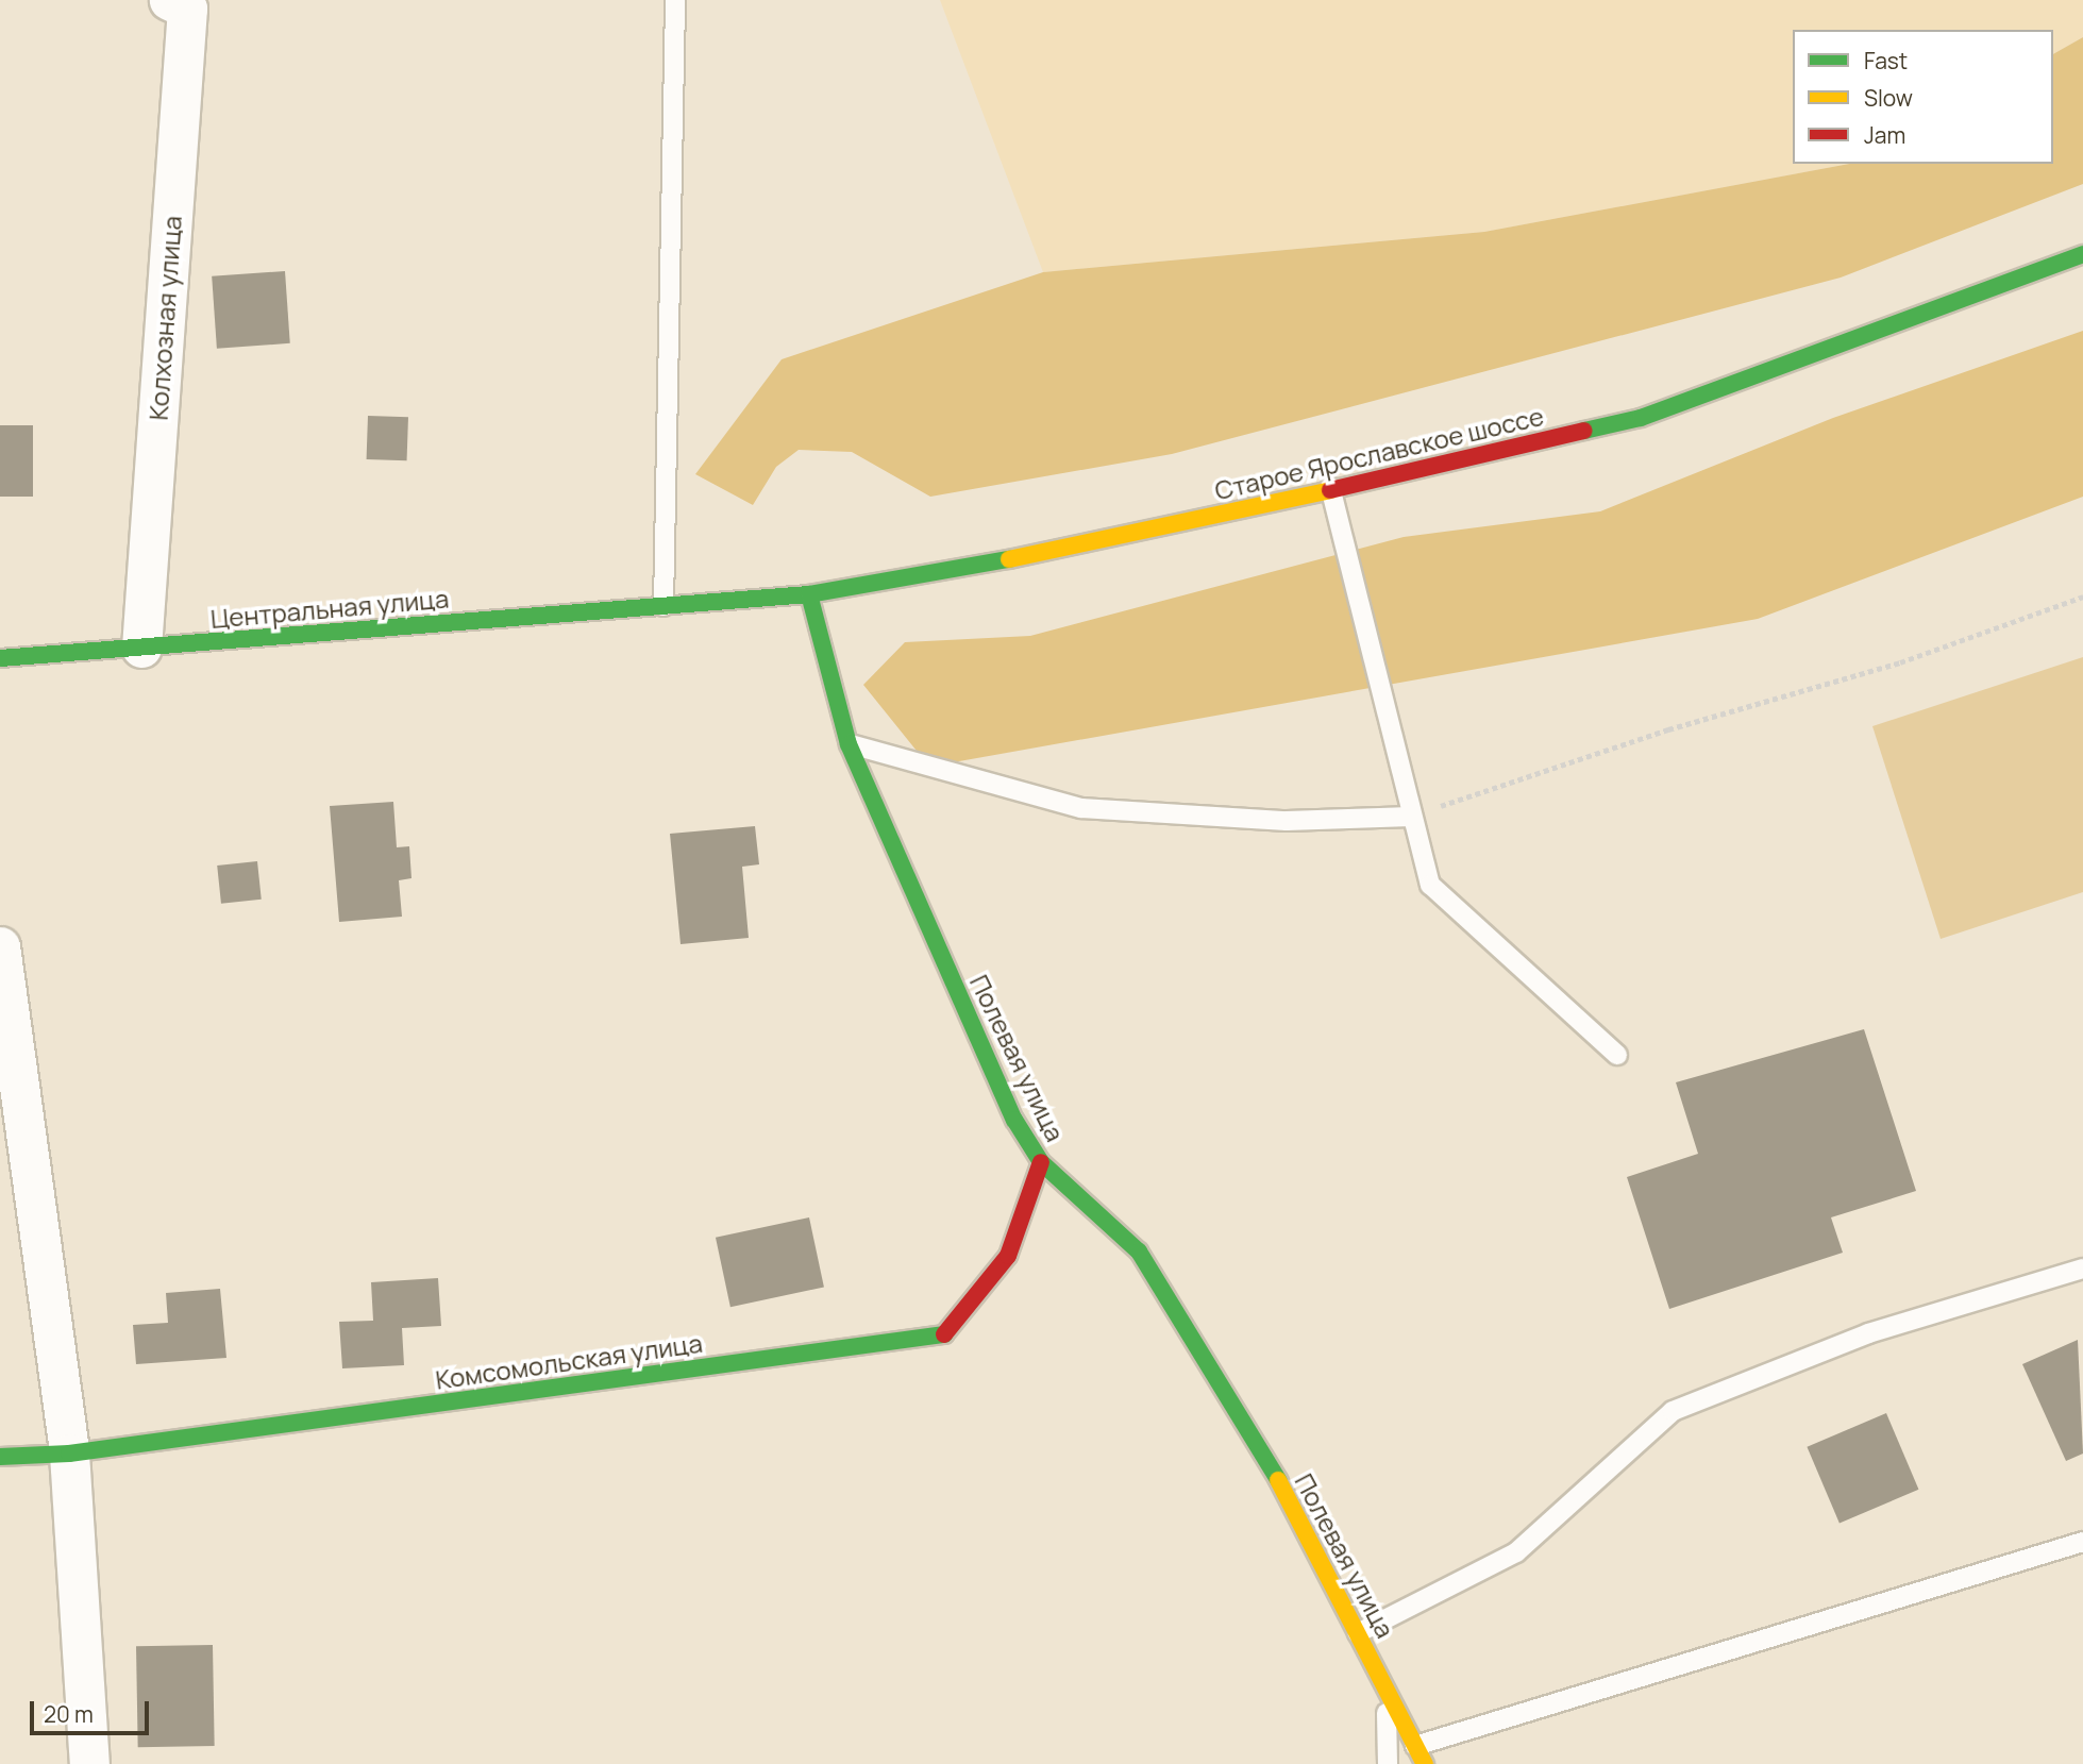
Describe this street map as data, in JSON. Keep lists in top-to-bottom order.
{
  "streets": {
    "street": [
      "Колхозная улица",
      "Старое Ярославское шоссе",
      "Центральная улица",
      "Полевая улица",
      "Комсомольская улица"
    ]
  },
  "crossings": [
    ["Колхозная улица", "Центральная улица"],
    ["Старое Ярославское шоссе", "Центральная улица"],
    ["Старое Ярославское шоссе", "Полевая улица"],
    ["Полевая улица", "Комсомольская улица"]
  ],
  "legend": ["Fast", "Slow", "Jam"],
  "scale_bar": "20 m"
}
